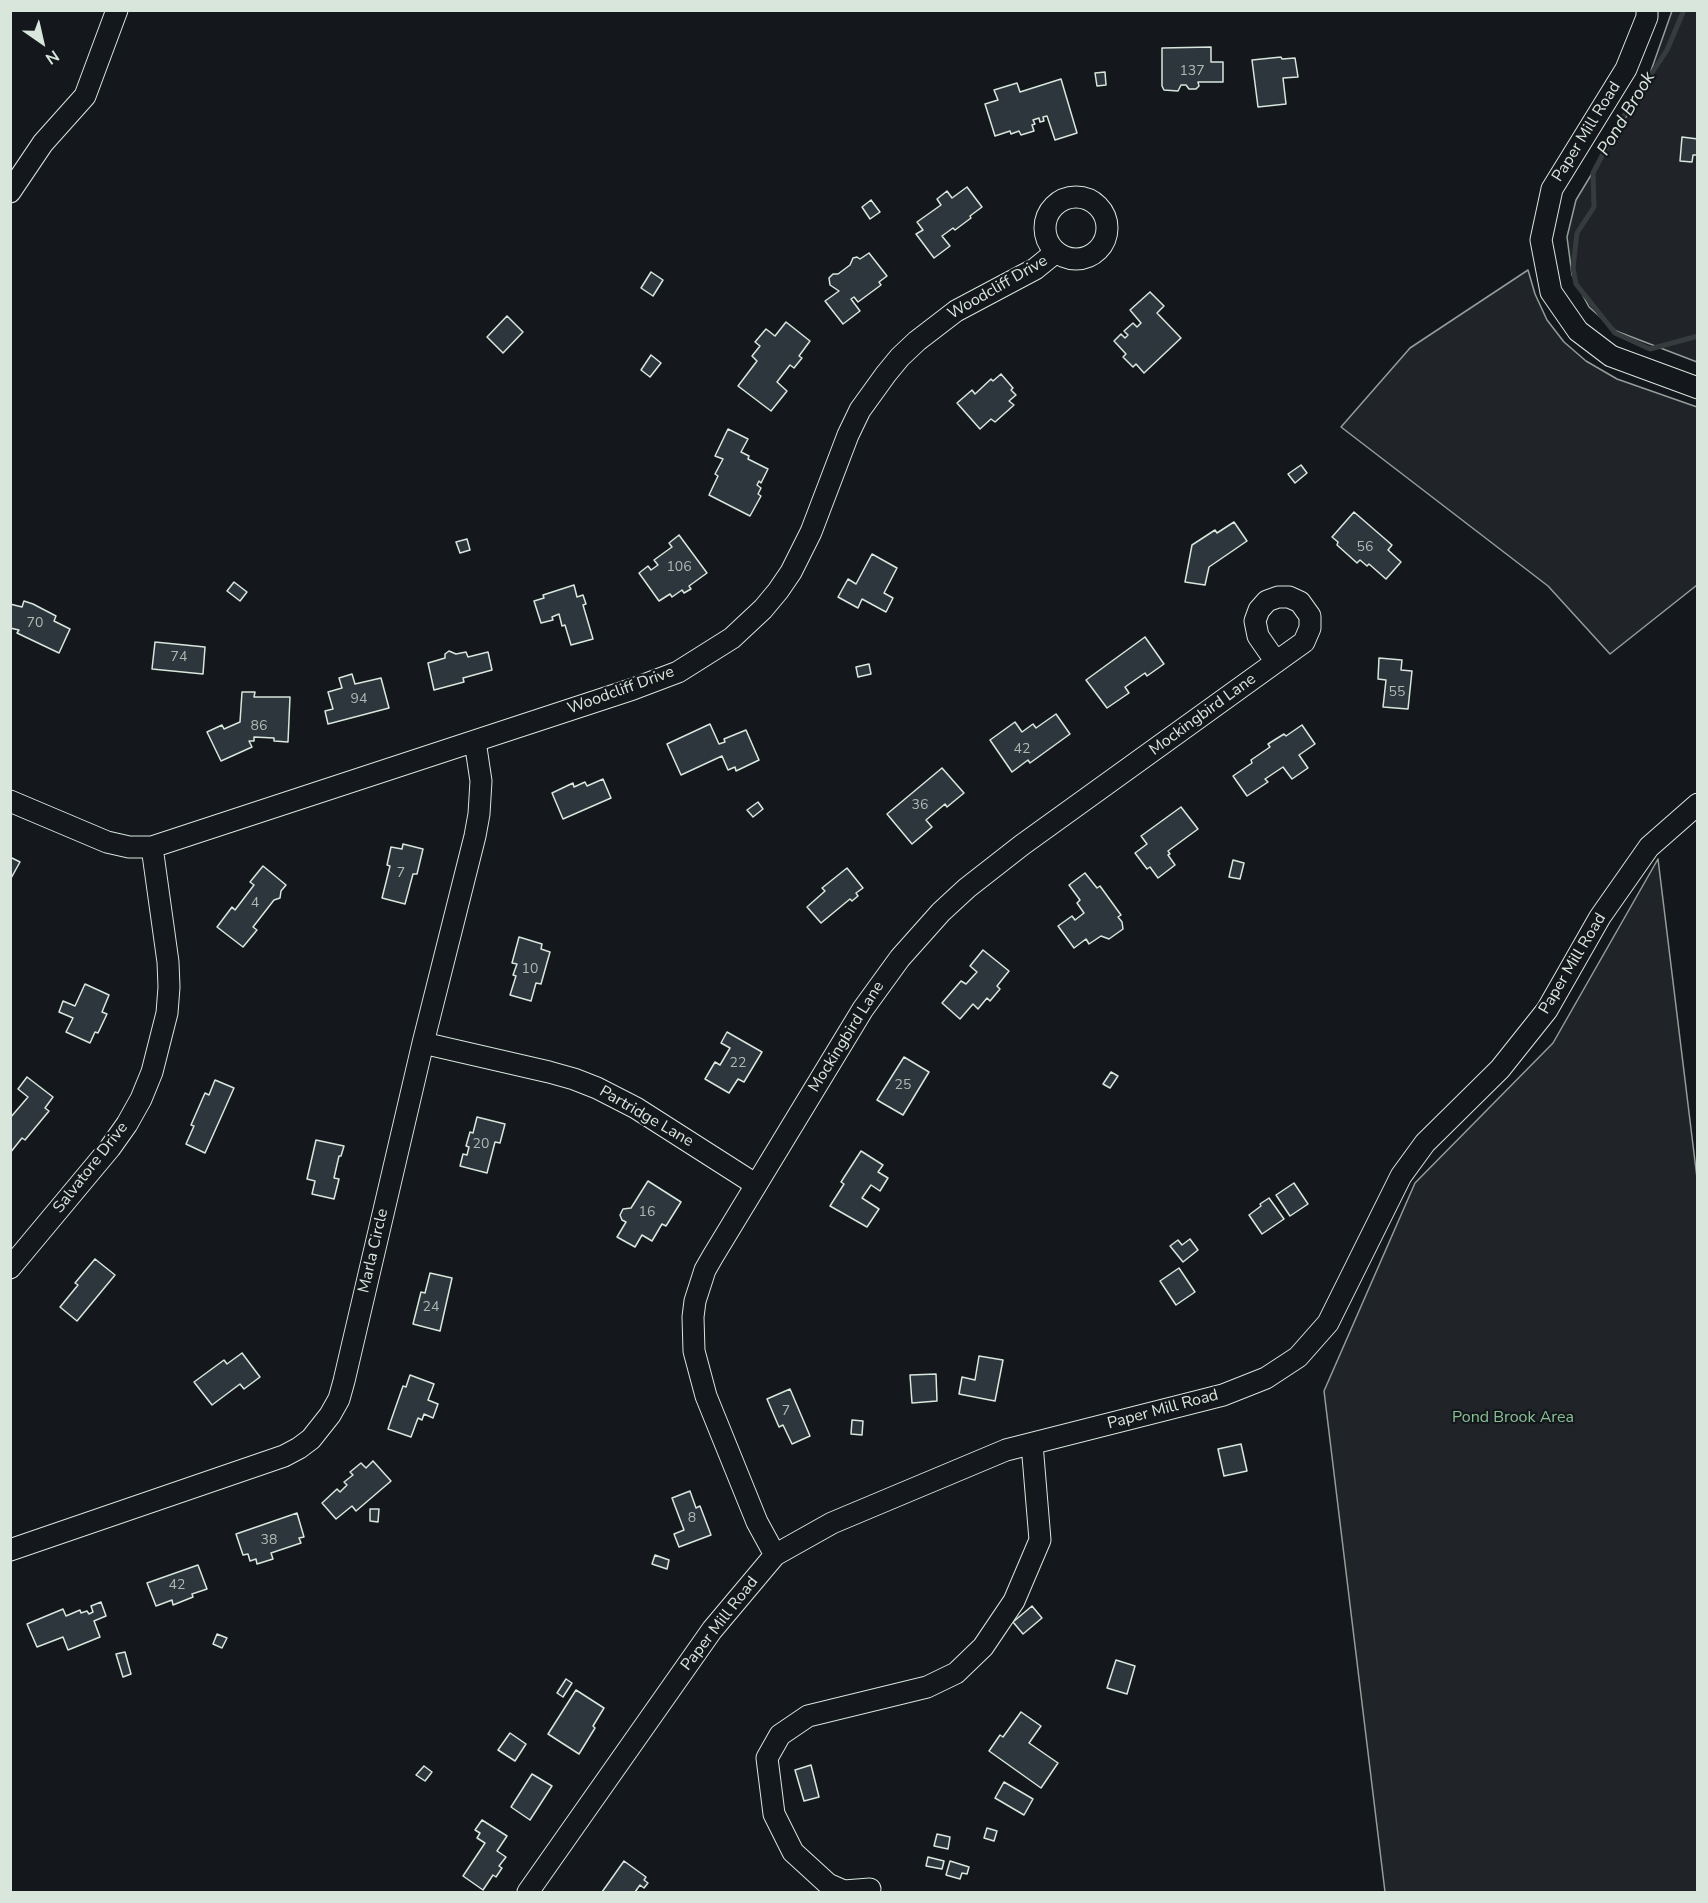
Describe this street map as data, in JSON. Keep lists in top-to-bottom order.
{
  "streets": {
    "street": [
      "Paper Mill Road",
      "Woodcliff Drive",
      "Mockingbird Lane",
      "Partridge Lane",
      "Salvatore Drive",
      "Marla Circle"
    ]
  },
  "crossings": [
    ["Paper Mill Road", "Mockingbird Lane"],
    ["Woodcliff Drive", "Salvatore Drive"],
    ["Woodcliff Drive", "Marla Circle"],
    ["Mockingbird Lane", "Partridge Lane"],
    ["Partridge Lane", "Marla Circle"]
  ],
  "water": ["Pond Brook"],
  "parks": ["Pond Brook Area"],
  "house_numbers": [
    "137",
    "56",
    "106",
    "70",
    "74",
    "55",
    "94",
    "86",
    "42",
    "36",
    "7",
    "4",
    "10",
    "22",
    "25",
    "20",
    "16",
    "24",
    "7",
    "8",
    "38",
    "42"
  ],
  "north": "bottom right"
}
